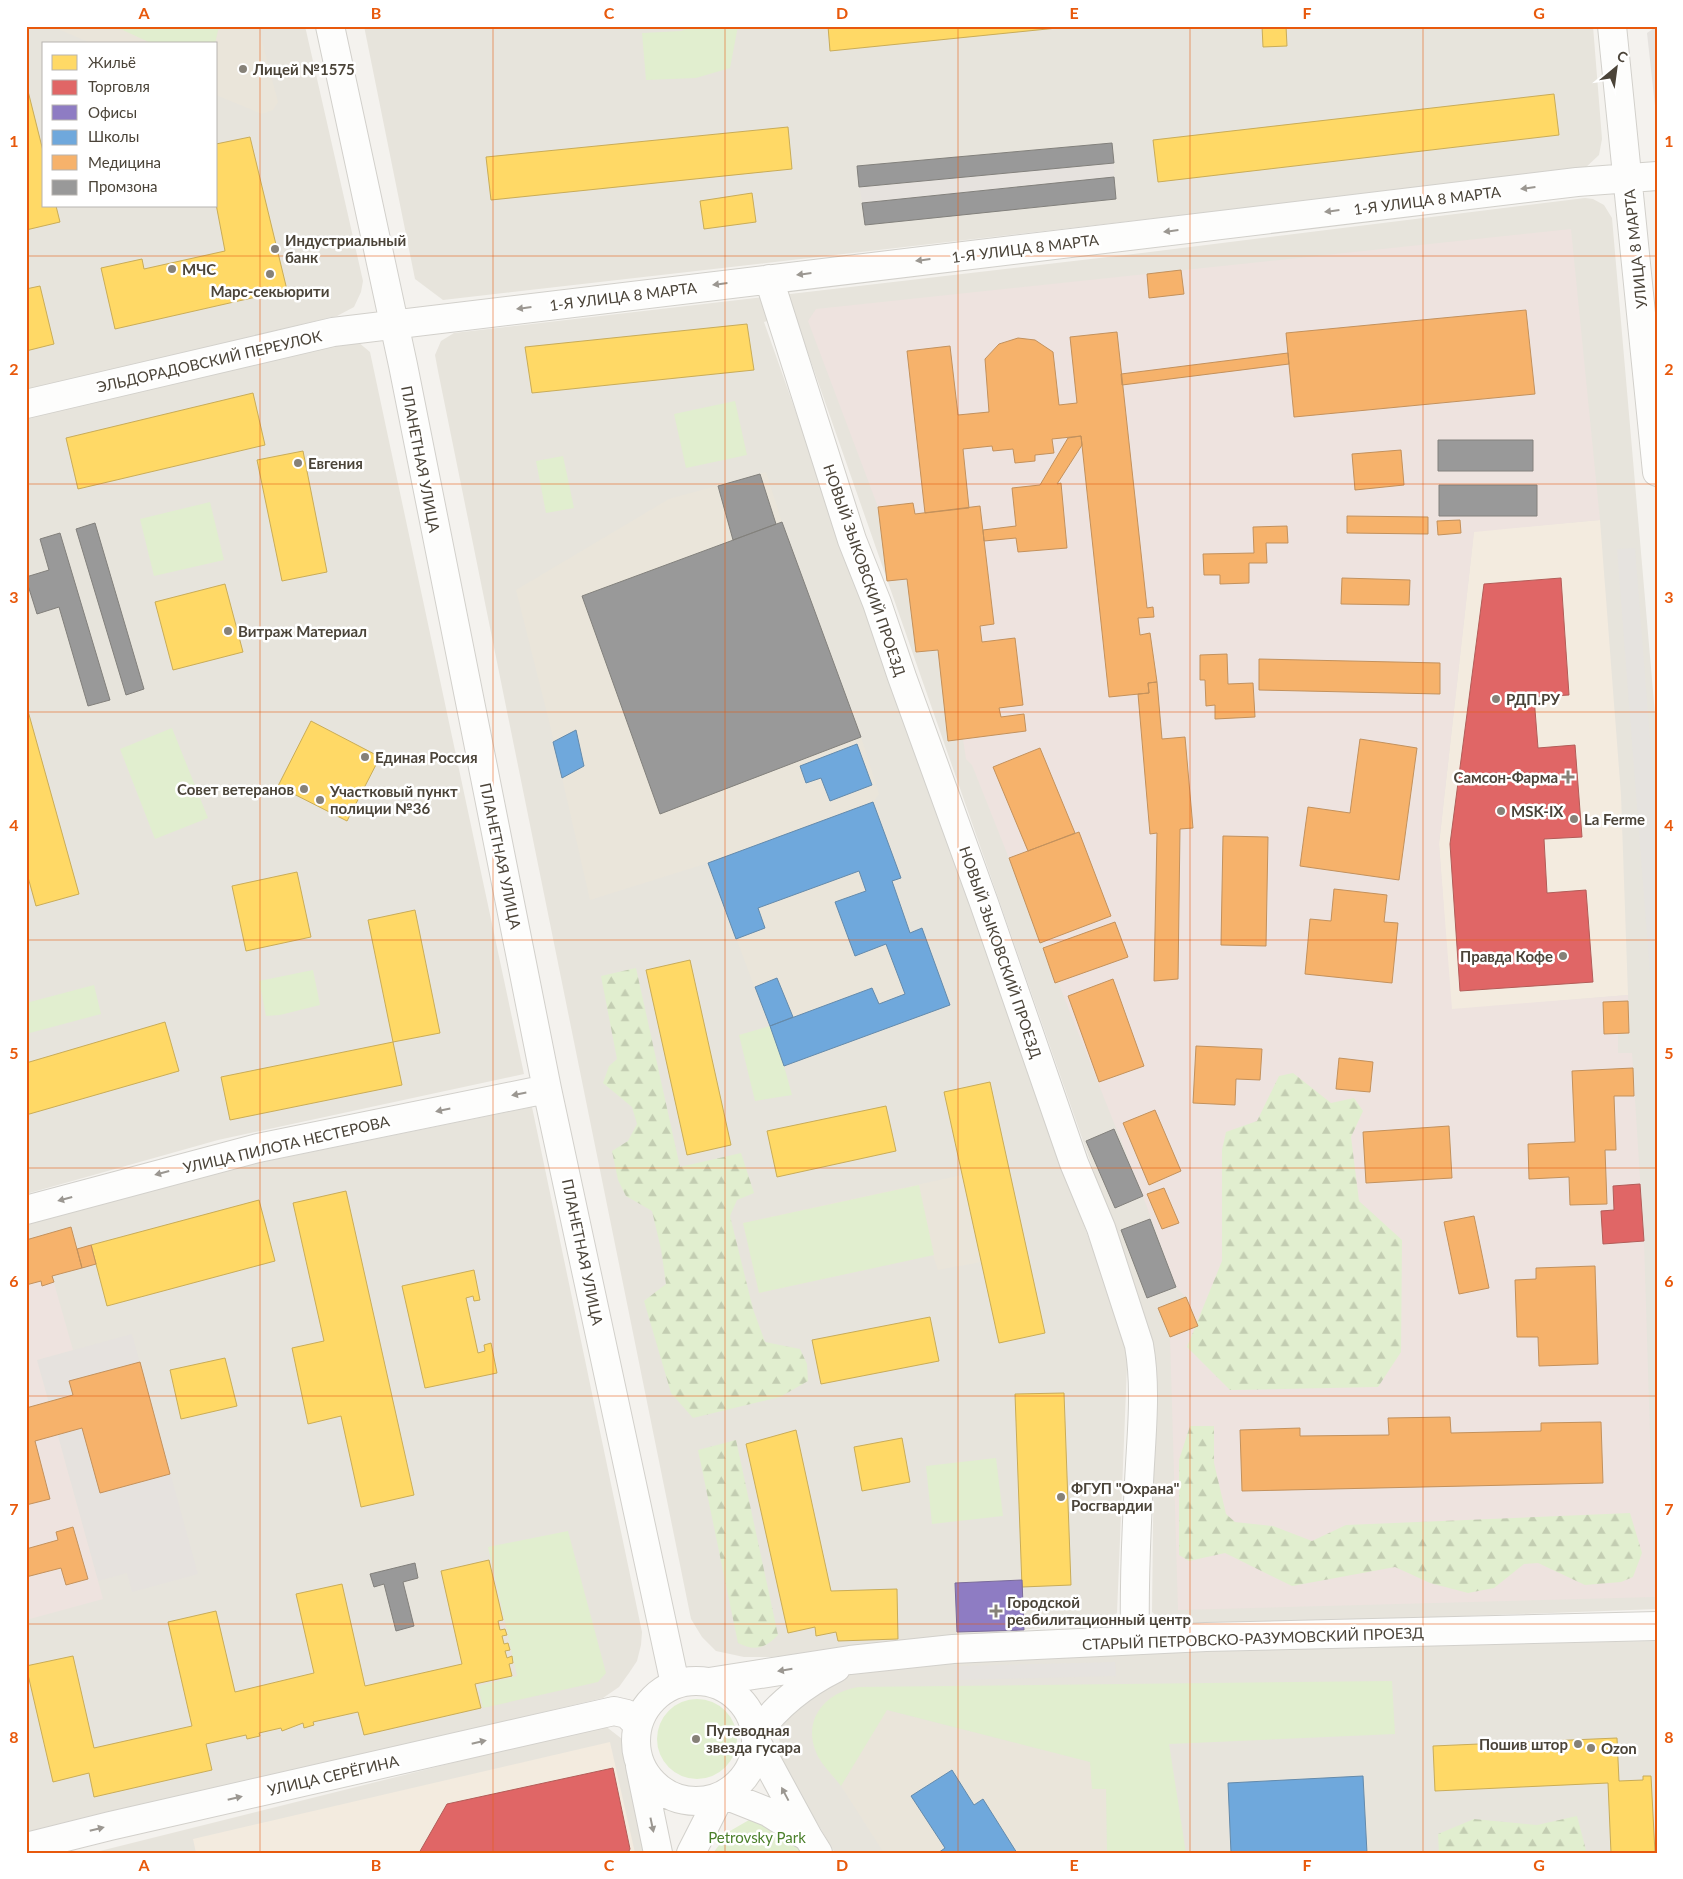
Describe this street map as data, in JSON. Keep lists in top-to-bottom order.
{
  "streets": {
    "street": [
      "1-Я УЛИЦА 8 МАРТА",
      "УЛИЦА 8 МАРТА",
      "ЭЛЬДОРАДОВСКИЙ ПЕРЕУЛОК",
      "ПЛАНЕТНАЯ УЛИЦА",
      "НОВЫЙ ЗЫКОВСКИЙ ПРОЕЗД",
      "УЛИЦА ПИЛОТА НЕСТЕРОВА",
      "СТАРЫЙ ПЕТРОВСКО-РАЗУМОВСКИЙ ПРОЕЗД",
      "УЛИЦА СЕРЁГИНА"
    ]
  },
  "crossings": [
    ["1-Я УЛИЦА 8 МАРТА", "УЛИЦА 8 МАРТА"],
    ["1-Я УЛИЦА 8 МАРТА", "ЭЛЬДОРАДОВСКИЙ ПЕРЕУЛОК"],
    ["1-Я УЛИЦА 8 МАРТА", "ПЛАНЕТНАЯ УЛИЦА"],
    ["1-Я УЛИЦА 8 МАРТА", "НОВЫЙ ЗЫКОВСКИЙ ПРОЕЗД"],
    ["ЭЛЬДОРАДОВСКИЙ ПЕРЕУЛОК", "ПЛАНЕТНАЯ УЛИЦА"],
    ["ПЛАНЕТНАЯ УЛИЦА", "УЛИЦА ПИЛОТА НЕСТЕРОВА"],
    ["ПЛАНЕТНАЯ УЛИЦА", "СТАРЫЙ ПЕТРОВСКО-РАЗУМОВСКИЙ ПРОЕЗД"],
    ["ПЛАНЕТНАЯ УЛИЦА", "УЛИЦА СЕРЁГИНА"],
    ["НОВЫЙ ЗЫКОВСКИЙ ПРОЕЗД", "СТАРЫЙ ПЕТРОВСКО-РАЗУМОВСКИЙ ПРОЕЗД"],
    ["СТАРЫЙ ПЕТРОВСКО-РАЗУМОВСКИЙ ПРОЕЗД", "УЛИЦА СЕРЁГИНА"]
  ],
  "one_way": ["1-Я УЛИЦА 8 МАРТА", "УЛИЦА ПИЛОТА НЕСТЕРОВА", "УЛИЦА СЕРЁГИНА"],
  "parks": ["Petrovsky Park"],
  "places": {
    "other": [
      "Лицей №1575",
      "Индустриальный банк",
      "МЧС",
      "Марс-секьюрити",
      "Евгения",
      "Витраж Материал",
      "РДП.РУ",
      "Единая Россия",
      "Совет ветеранов",
      "Участковый пункт полиции №36",
      "MSK-IX",
      "La Ferme",
      "Правда Кофе",
      "ФГУП \"Охрана\" Росгвардии",
      "Путеводная звезда гусара",
      "Пошив штор",
      "Ozon"
    ],
    "health": ["Самсон-Фарма", "Городской реабилитационный центр"]
  },
  "legend": [
    "Жильё",
    "Торговля",
    "Офисы",
    "Школы",
    "Медицина",
    "Промзона"
  ],
  "north": "top right",
  "grid": {
    "columns": [
      "A",
      "B",
      "C",
      "D",
      "E",
      "F",
      "G"
    ],
    "rows": [
      "1",
      "2",
      "3",
      "4",
      "5",
      "6",
      "7",
      "8"
    ]
  }
}
